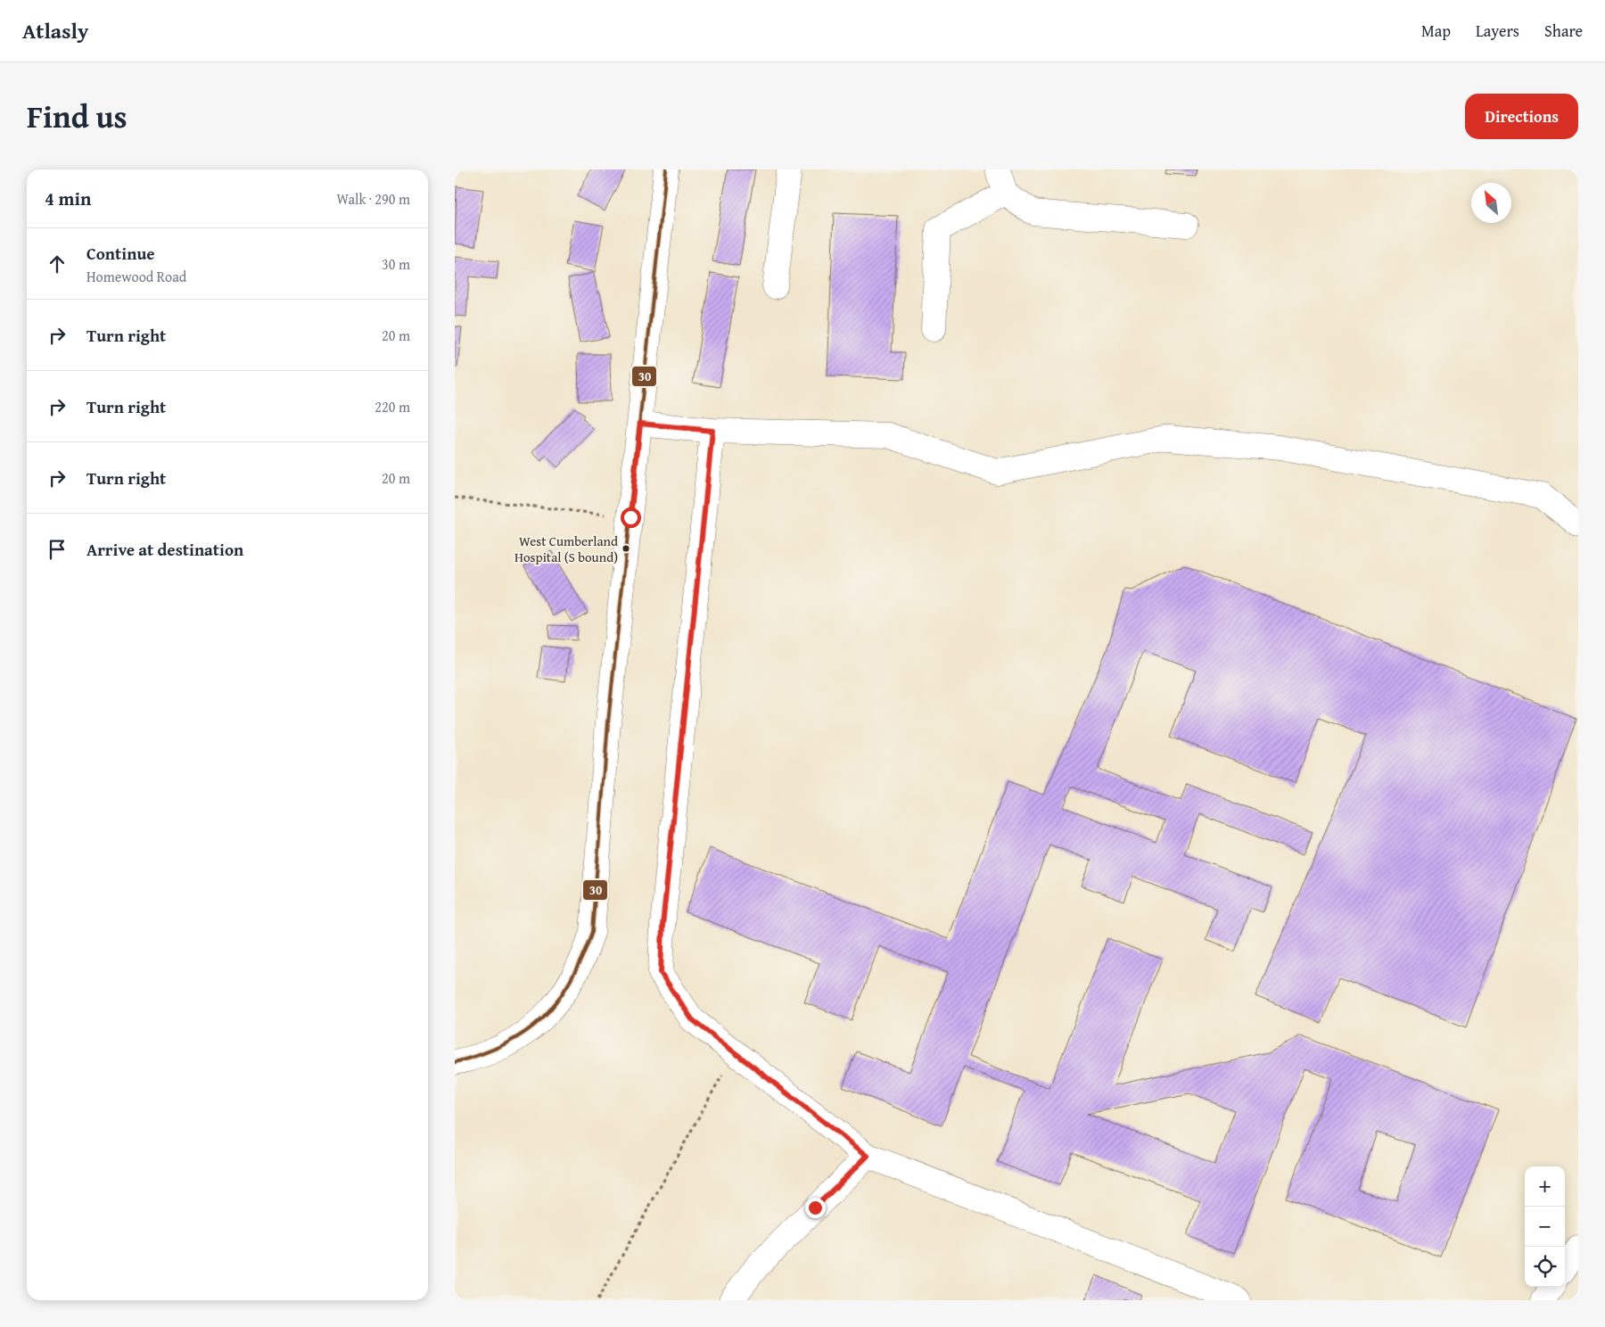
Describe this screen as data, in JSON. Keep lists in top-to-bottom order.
{
  "places": ["West Cumberland Hospital (S bound)"],
  "lines": ["transit line 30"],
  "north": "top left",
  "page": {
    "header": "Atlasly",
    "nav": ["Map", "Layers", "Share"],
    "title": "Find us",
    "buttons": "Directions",
    "heading": ["4 min", "Walk · 290 m"],
    "list": [
      ["Continue", "Homewood Road", "30 m"],
      ["Turn right", "20 m"],
      ["Turn right", "220 m"],
      ["Turn right", "20 m"],
      "Arrive at destination"
    ],
    "map_buttons": ["+", "−"]
  }
}
